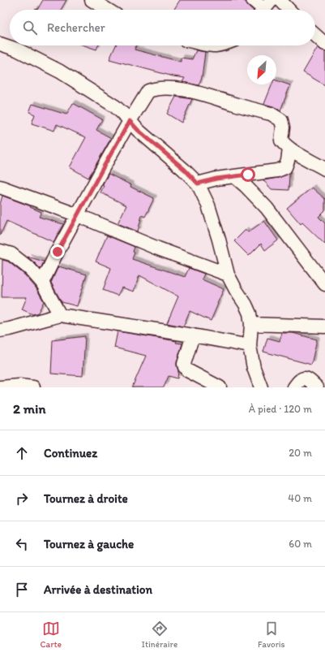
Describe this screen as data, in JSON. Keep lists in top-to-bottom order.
{
  "north": "bottom left",
  "page": {
    "search": "Rechercher",
    "heading": ["2 min", "À pied · 120 m"],
    "list": [
      ["Continuez", "20 m"],
      ["Tournez à droite", "40 m"],
      ["Tournez à gauche", "60 m"],
      "Arrivée à destination"
    ],
    "nav": ["Carte", "Itinéraire", "Favoris"]
  }
}
